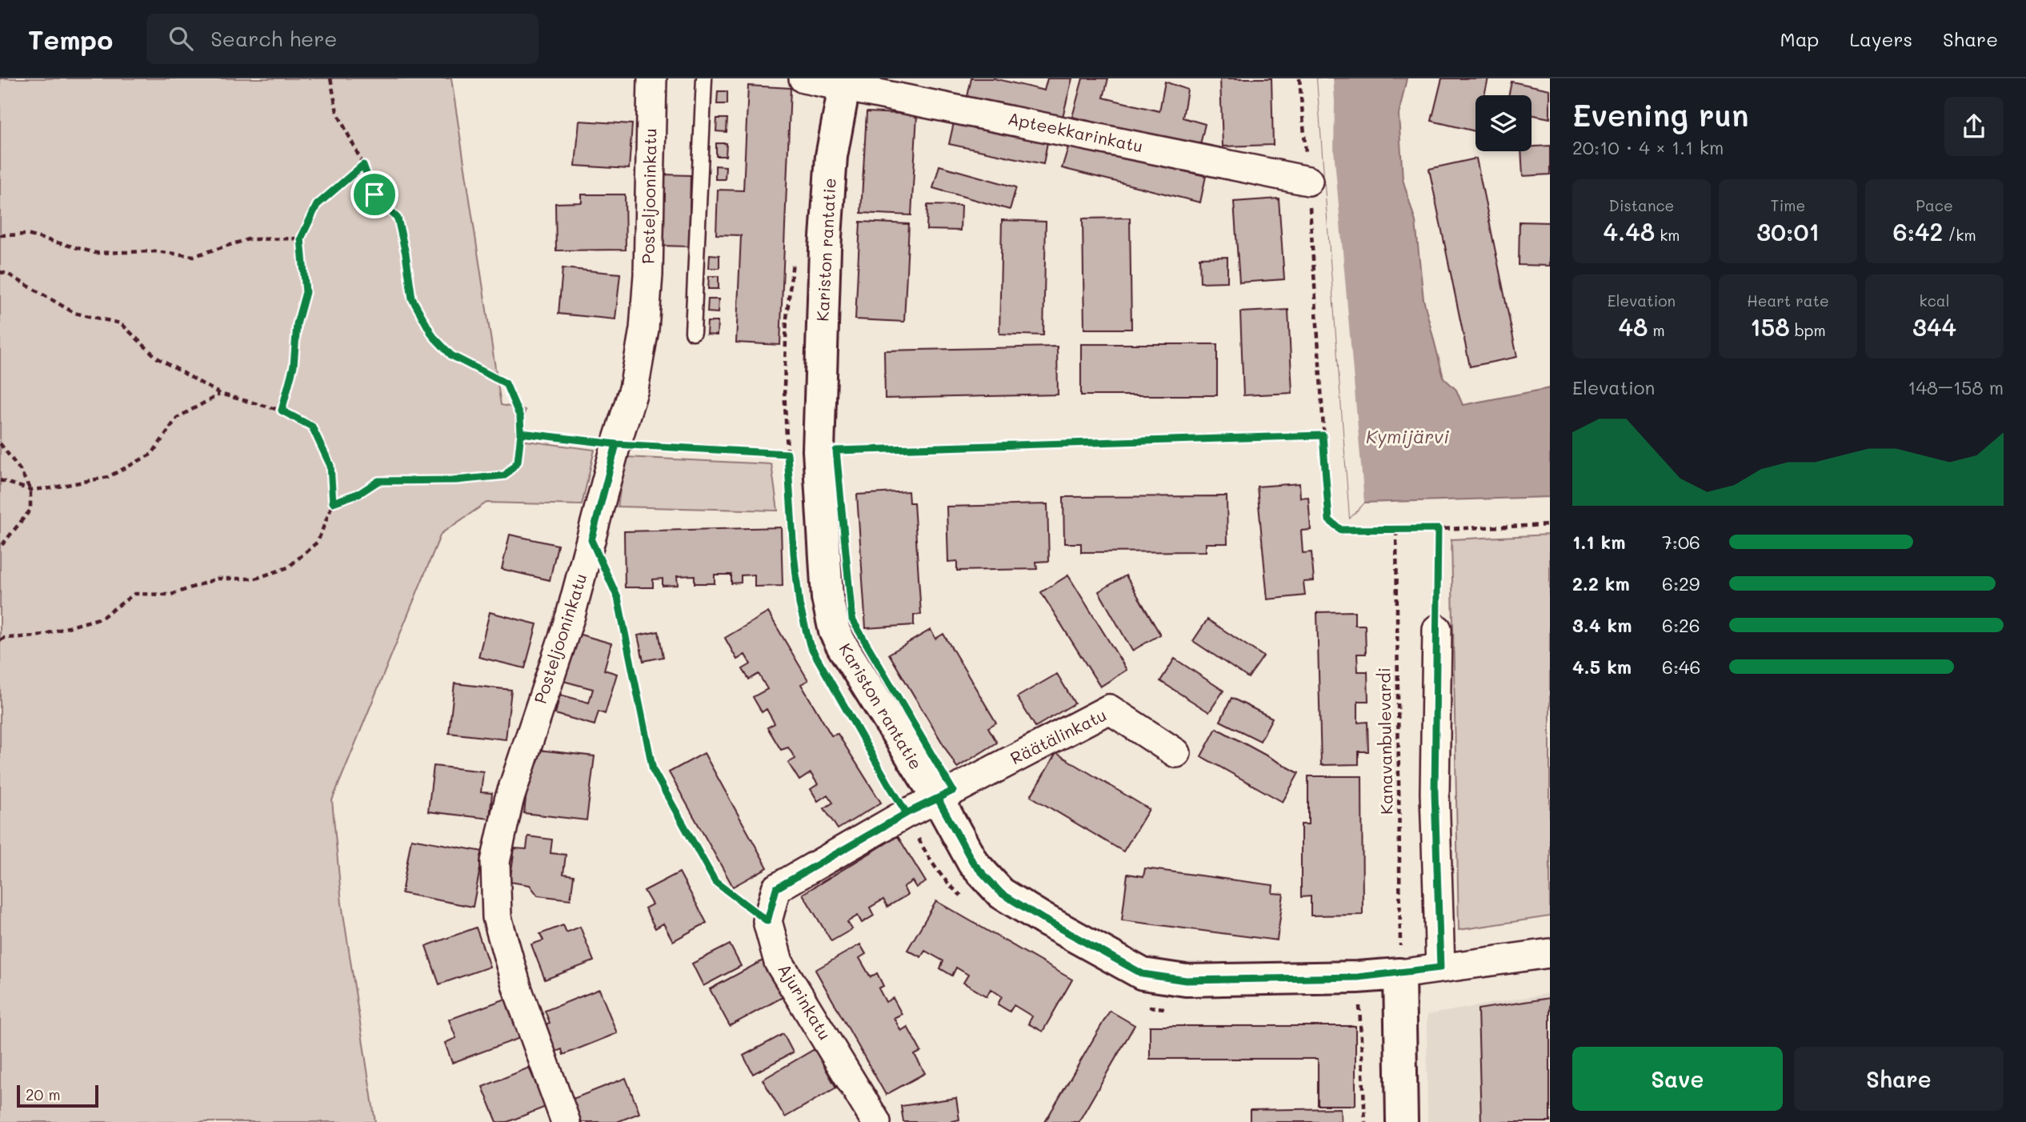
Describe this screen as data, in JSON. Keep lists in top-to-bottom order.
{
  "streets": {
    "street": [
      "Apteekkarinkatu",
      "Posteljooninkatu",
      "Kariston rantatie",
      "Räätälinkatu",
      "Ajurinkatu"
    ],
    "path": ["Kanavanbulevardi"]
  },
  "crossings": [
    ["Apteekkarinkatu", "Kariston rantatie"],
    ["Kariston rantatie", "Räätälinkatu"],
    ["Kariston rantatie", "Kanavanbulevardi"]
  ],
  "water": ["Kymijärvi"],
  "scale_bar": "20 m",
  "page": {
    "header": "Tempo",
    "search": "Search here",
    "nav": ["Map", "Layers", "Share"],
    "heading": ["Evening run", "20:10 · 4 × 1.1 km"],
    "stats": [
      ["Distance", "4.48 km"],
      ["Time", "30:01"],
      ["Pace", "6:42 /km"],
      ["Elevation", "48 m"],
      ["Heart rate", "158 bpm"],
      ["kcal", "344"]
    ],
    "chart": ["Elevation", "148–158 m"],
    "list": [
      {
        "name": "1.1 km",
        "note": "7:06"
      },
      {
        "name": "2.2 km",
        "note": "6:29"
      },
      {
        "name": "3.4 km",
        "note": "6:26"
      },
      {
        "name": "4.5 km",
        "note": "6:46"
      }
    ],
    "buttons": ["Save", "Share"],
    "scale": "20 m"
  }
}
